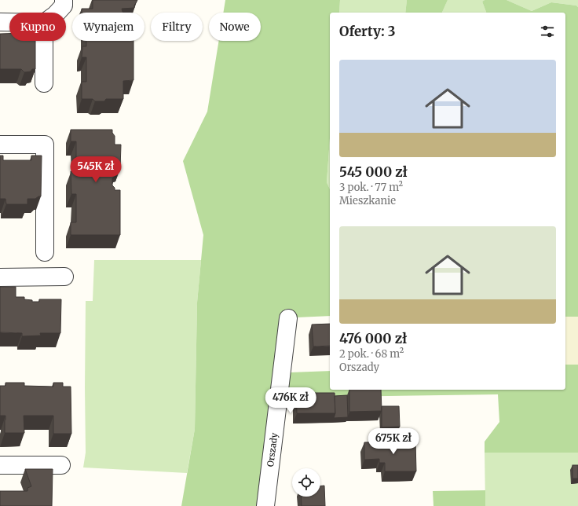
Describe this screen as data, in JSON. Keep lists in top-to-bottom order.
{
  "streets": {
    "street": ["Orszady"]
  },
  "page": {
    "chip": [
      "Kupno",
      "Wynajem",
      "Filtry",
      "Nowe"
    ],
    "heading": "Oferty: 3",
    "list": [
      {
        "name": "545 000 zł",
        "note": "3 pok. · 77 m² · Mieszkanie"
      },
      {
        "name": "476 000 zł",
        "note": "2 pok. · 68 m² · Orszady"
      }
    ],
    "price": ["545K zł", "476K zł", "675K zł"]
  }
}
